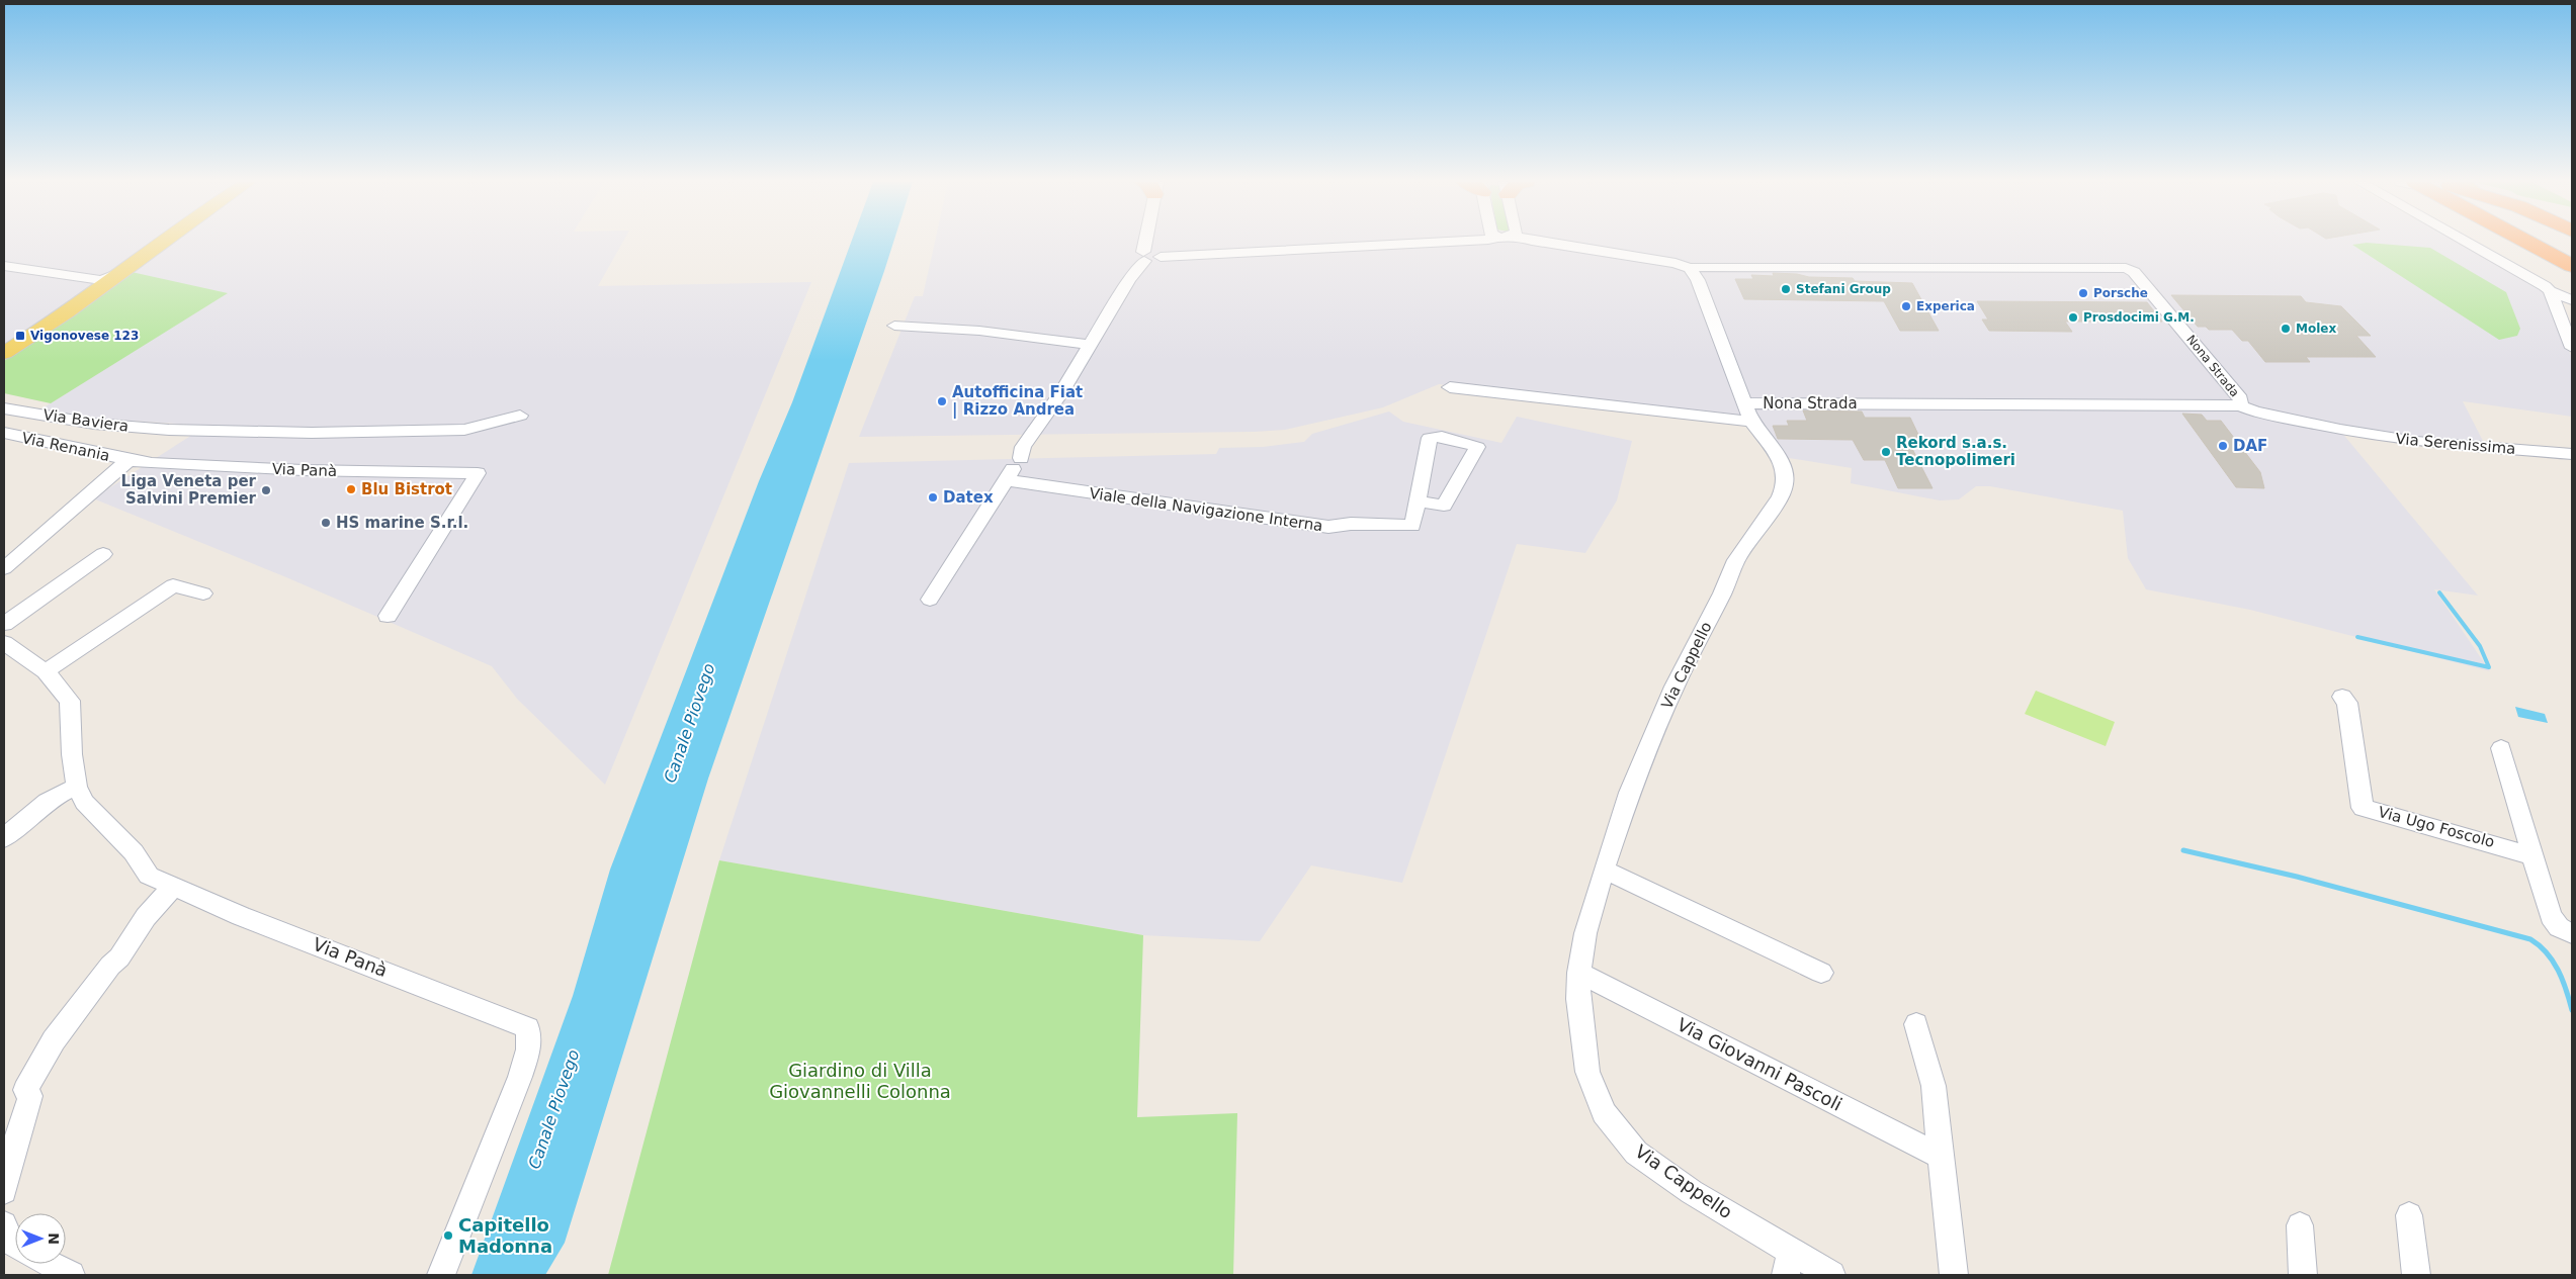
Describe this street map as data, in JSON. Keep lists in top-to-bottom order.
{
  "streets": {
    "street": [
      "Nona Strada",
      "Via Baviera",
      "Via Serenissima",
      "Via Renania",
      "Via Panà",
      "Viale della Navigazione Interna",
      "Via Cappello",
      "Via Ugo Foscolo",
      "Via Giovanni Pascoli"
    ]
  },
  "crossings": [
    ["Nona Strada", "Via Serenissima"],
    ["Via Renania", "Via Panà"],
    ["Via Cappello", "Via Giovanni Pascoli"]
  ],
  "water": ["Canale Piovego"],
  "parks": ["Giardino di Villa Giovannelli Colonna"],
  "places": {
    "other": [
      "Stefani Group",
      "Porsche",
      "Experica",
      "Prosdocimi G.M.",
      "Molex",
      "Autofficina Fiat | Rizzo Andrea",
      "DAF",
      "Rekord s.a.s. Tecnopolimeri",
      "Blu Bistrot",
      "Liga Veneta per Salvini Premier",
      "Datex",
      "HS marine S.r.l.",
      "Capitello Madonna"
    ],
    "transit": ["Vigonovese 123"]
  },
  "north": "right"
}
